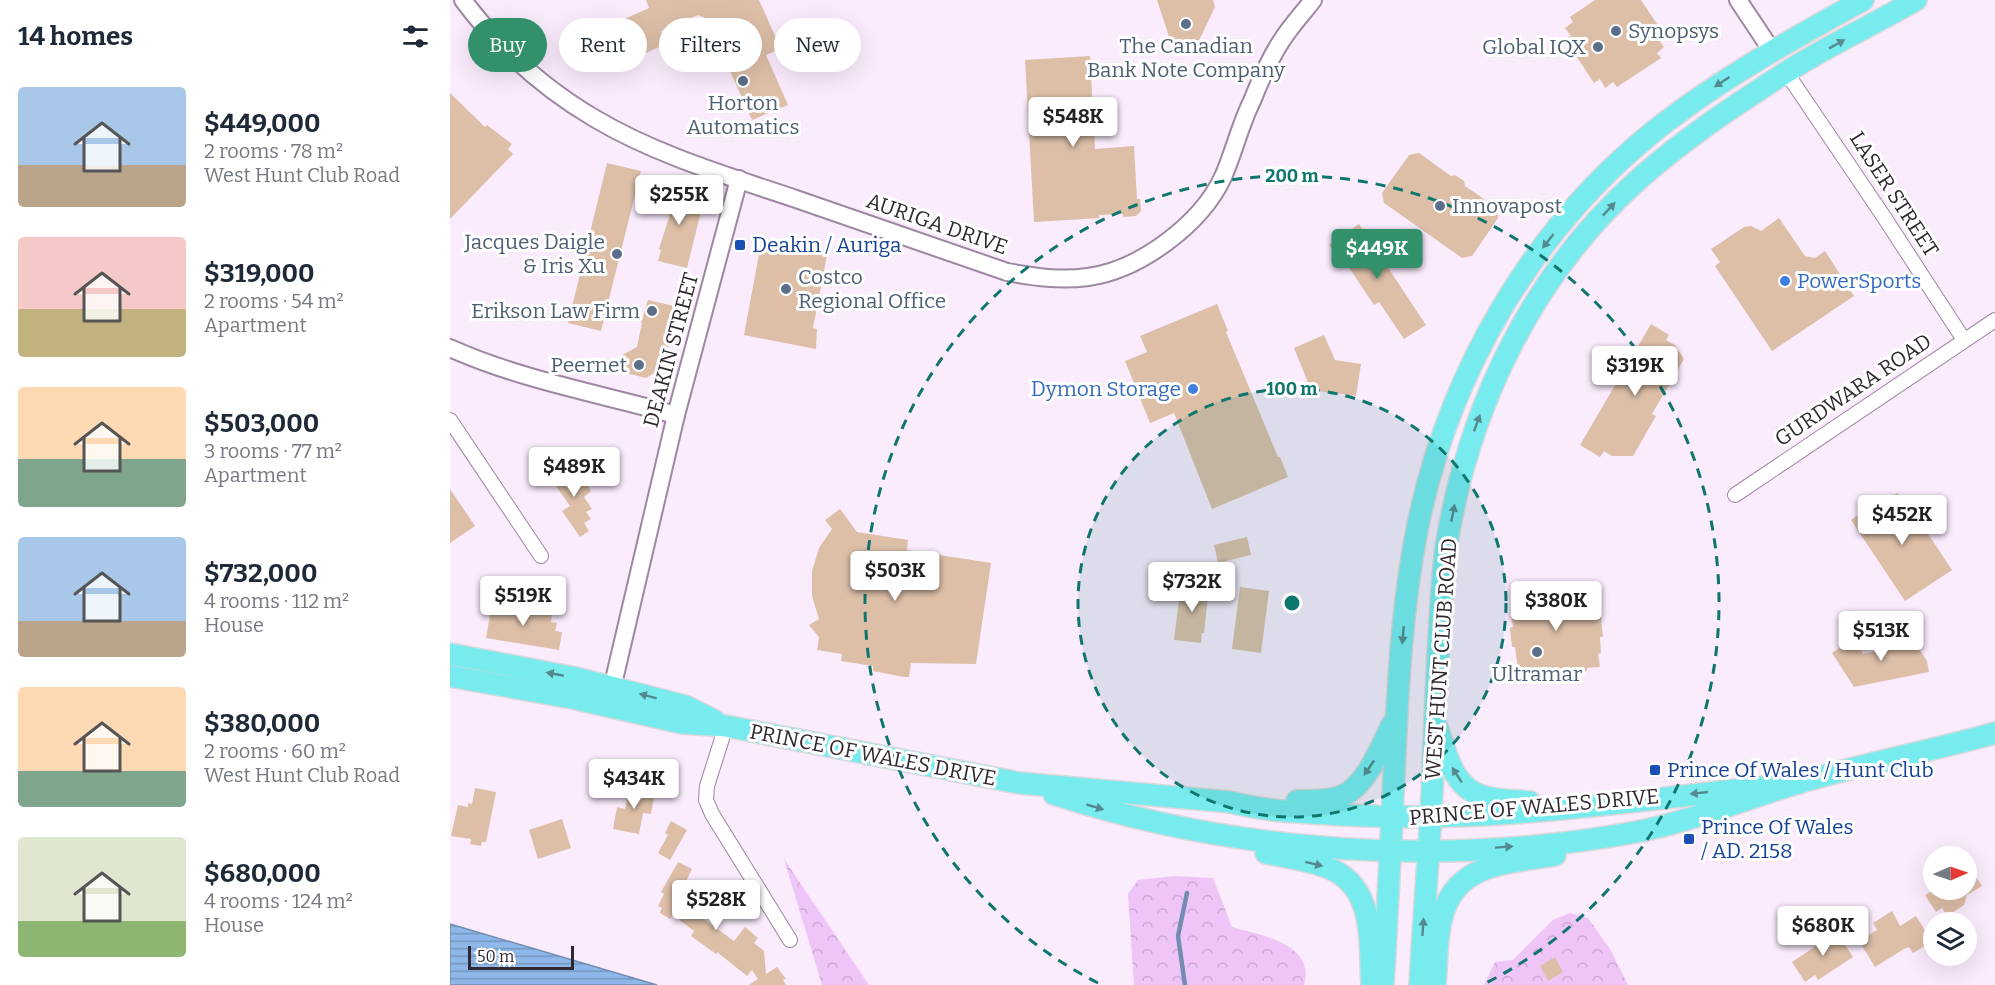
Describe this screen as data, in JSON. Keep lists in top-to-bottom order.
{
  "streets": {
    "main road": ["WEST HUNT CLUB ROAD", "PRINCE OF WALES DRIVE"],
    "street": [
      "LASER STREET",
      "AURIGA DRIVE",
      "DEAKIN STREET",
      "GURDWARA ROAD"
    ]
  },
  "crossings": [
    ["LASER STREET", "GURDWARA ROAD"],
    ["LASER STREET", "WEST HUNT CLUB ROAD"],
    ["AURIGA DRIVE", "DEAKIN STREET"],
    ["DEAKIN STREET", "PRINCE OF WALES DRIVE"],
    ["WEST HUNT CLUB ROAD", "PRINCE OF WALES DRIVE"]
  ],
  "places": {
    "other": [
      "The Canadian Bank Note Company",
      "Synopsys",
      "Global IQX",
      "Horton Automatics",
      "Innovapost",
      "Jacques Daigle & Iris Xu",
      "PowerSports",
      "Costco Regional Office",
      "Erikson Law Firm",
      "Peernet",
      "Dymon Storage",
      "Ultramar"
    ],
    "transit": ["Deakin / Auriga", "Prince Of Wales / Hunt Club", "Prince Of Wales / AD. 2158"]
  },
  "scale_bar": "50 m",
  "north": "right",
  "page": {
    "heading": "14 homes",
    "chip": [
      "Buy",
      "Rent",
      "Filters",
      "New"
    ],
    "list": [
      {
        "name": "$449,000",
        "note": "2 rooms · 78 m² · West Hunt Club Road"
      },
      {
        "name": "$319,000",
        "note": "2 rooms · 54 m² · Apartment"
      },
      {
        "name": "$503,000",
        "note": "3 rooms · 77 m² · Apartment"
      },
      {
        "name": "$732,000",
        "note": "4 rooms · 112 m² · House"
      },
      {
        "name": "$380,000",
        "note": "2 rooms · 60 m² · West Hunt Club Road"
      },
      {
        "name": "$680,000",
        "note": "4 rooms · 124 m² · House"
      }
    ],
    "price": [
      "$548K",
      "$255K",
      "$449K",
      "$319K",
      "$489K",
      "$452K",
      "$503K",
      "$732K",
      "$519K",
      "$380K",
      "$513K",
      "$434K",
      "$528K",
      "$680K"
    ],
    "scale": "50 m"
  },
  "rings": ["200 m", "100 m"]
}
